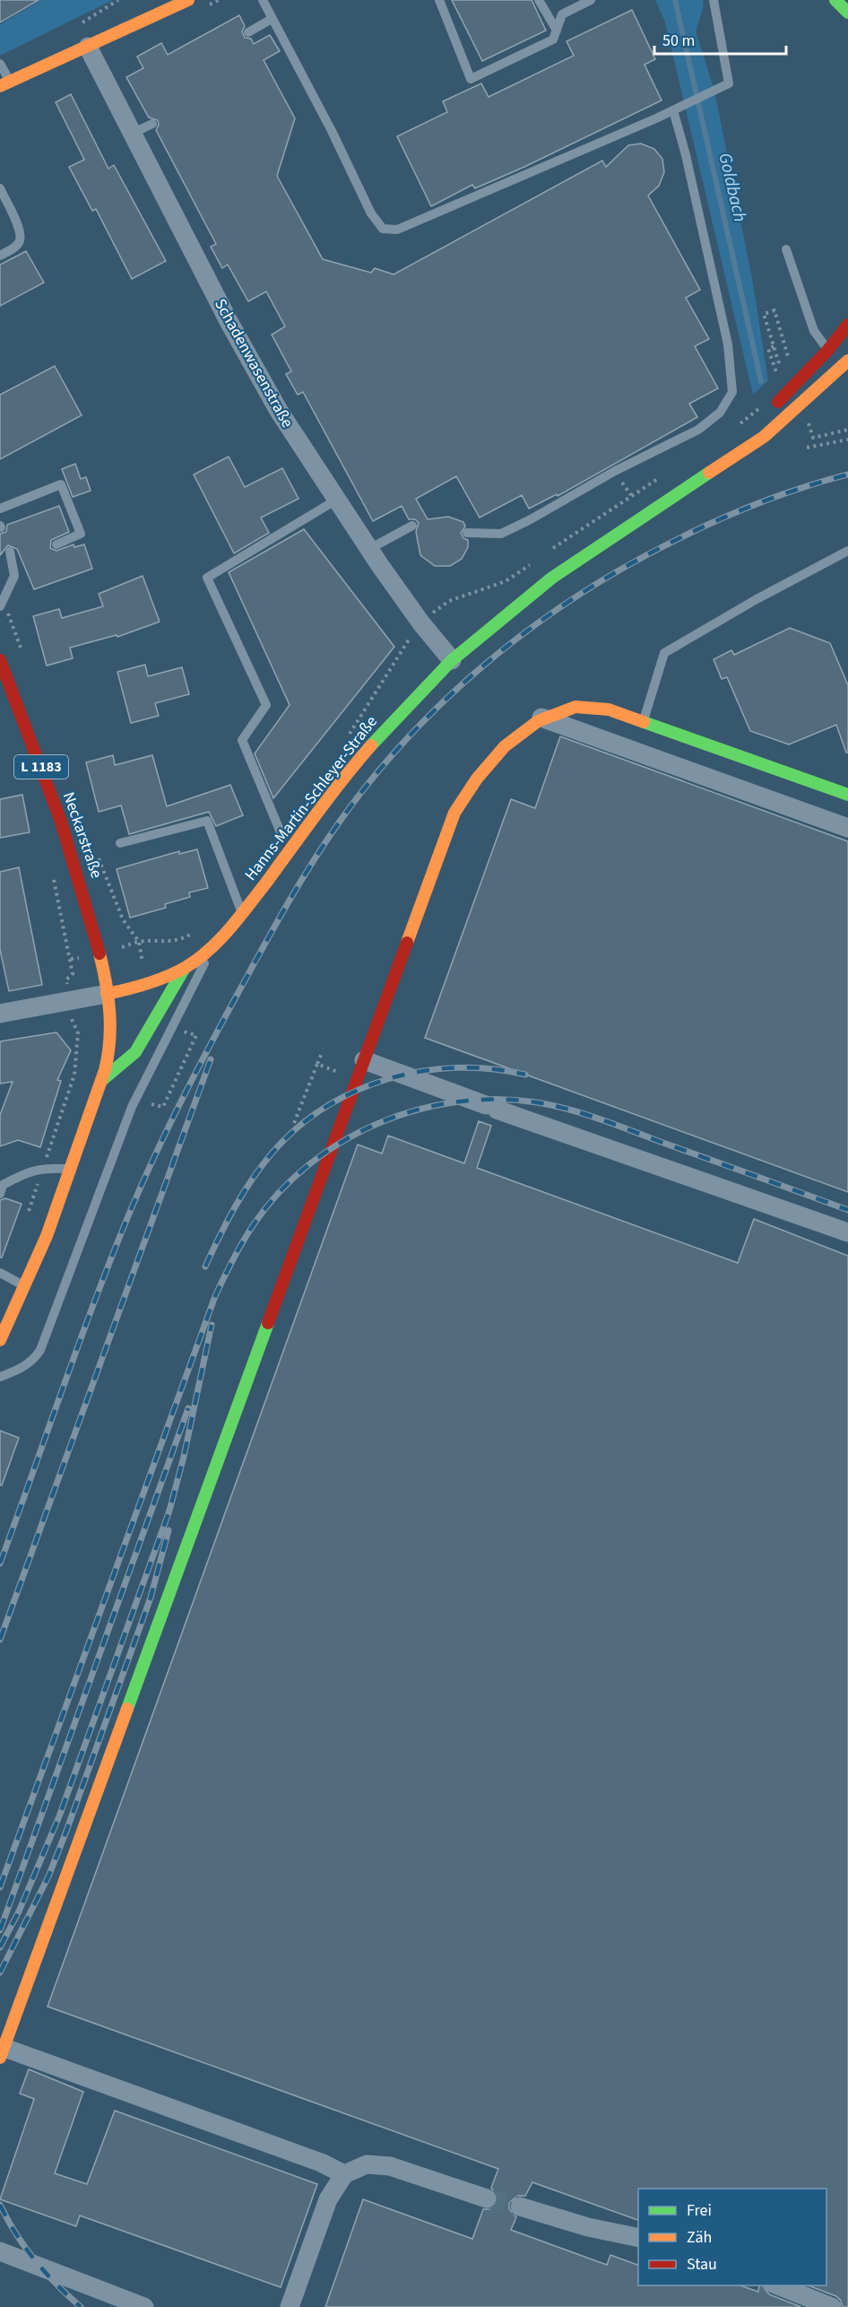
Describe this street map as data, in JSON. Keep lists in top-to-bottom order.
{
  "streets": {
    "main road": ["L 1183", "Hanns-Martin-Schleyer-Straße", "Neckarstraße"],
    "street": ["Schadenwasenstraße"]
  },
  "crossings": [
    ["Schadenwasenstraße", "Hanns-Martin-Schleyer-Straße"],
    ["L 1183", "Hanns-Martin-Schleyer-Straße"],
    ["L 1183", "Neckarstraße"],
    ["Hanns-Martin-Schleyer-Straße", "Neckarstraße"]
  ],
  "water": ["Goldbach"],
  "legend": ["Frei", "Zäh", "Stau"],
  "scale_bar": "50 m"
}
